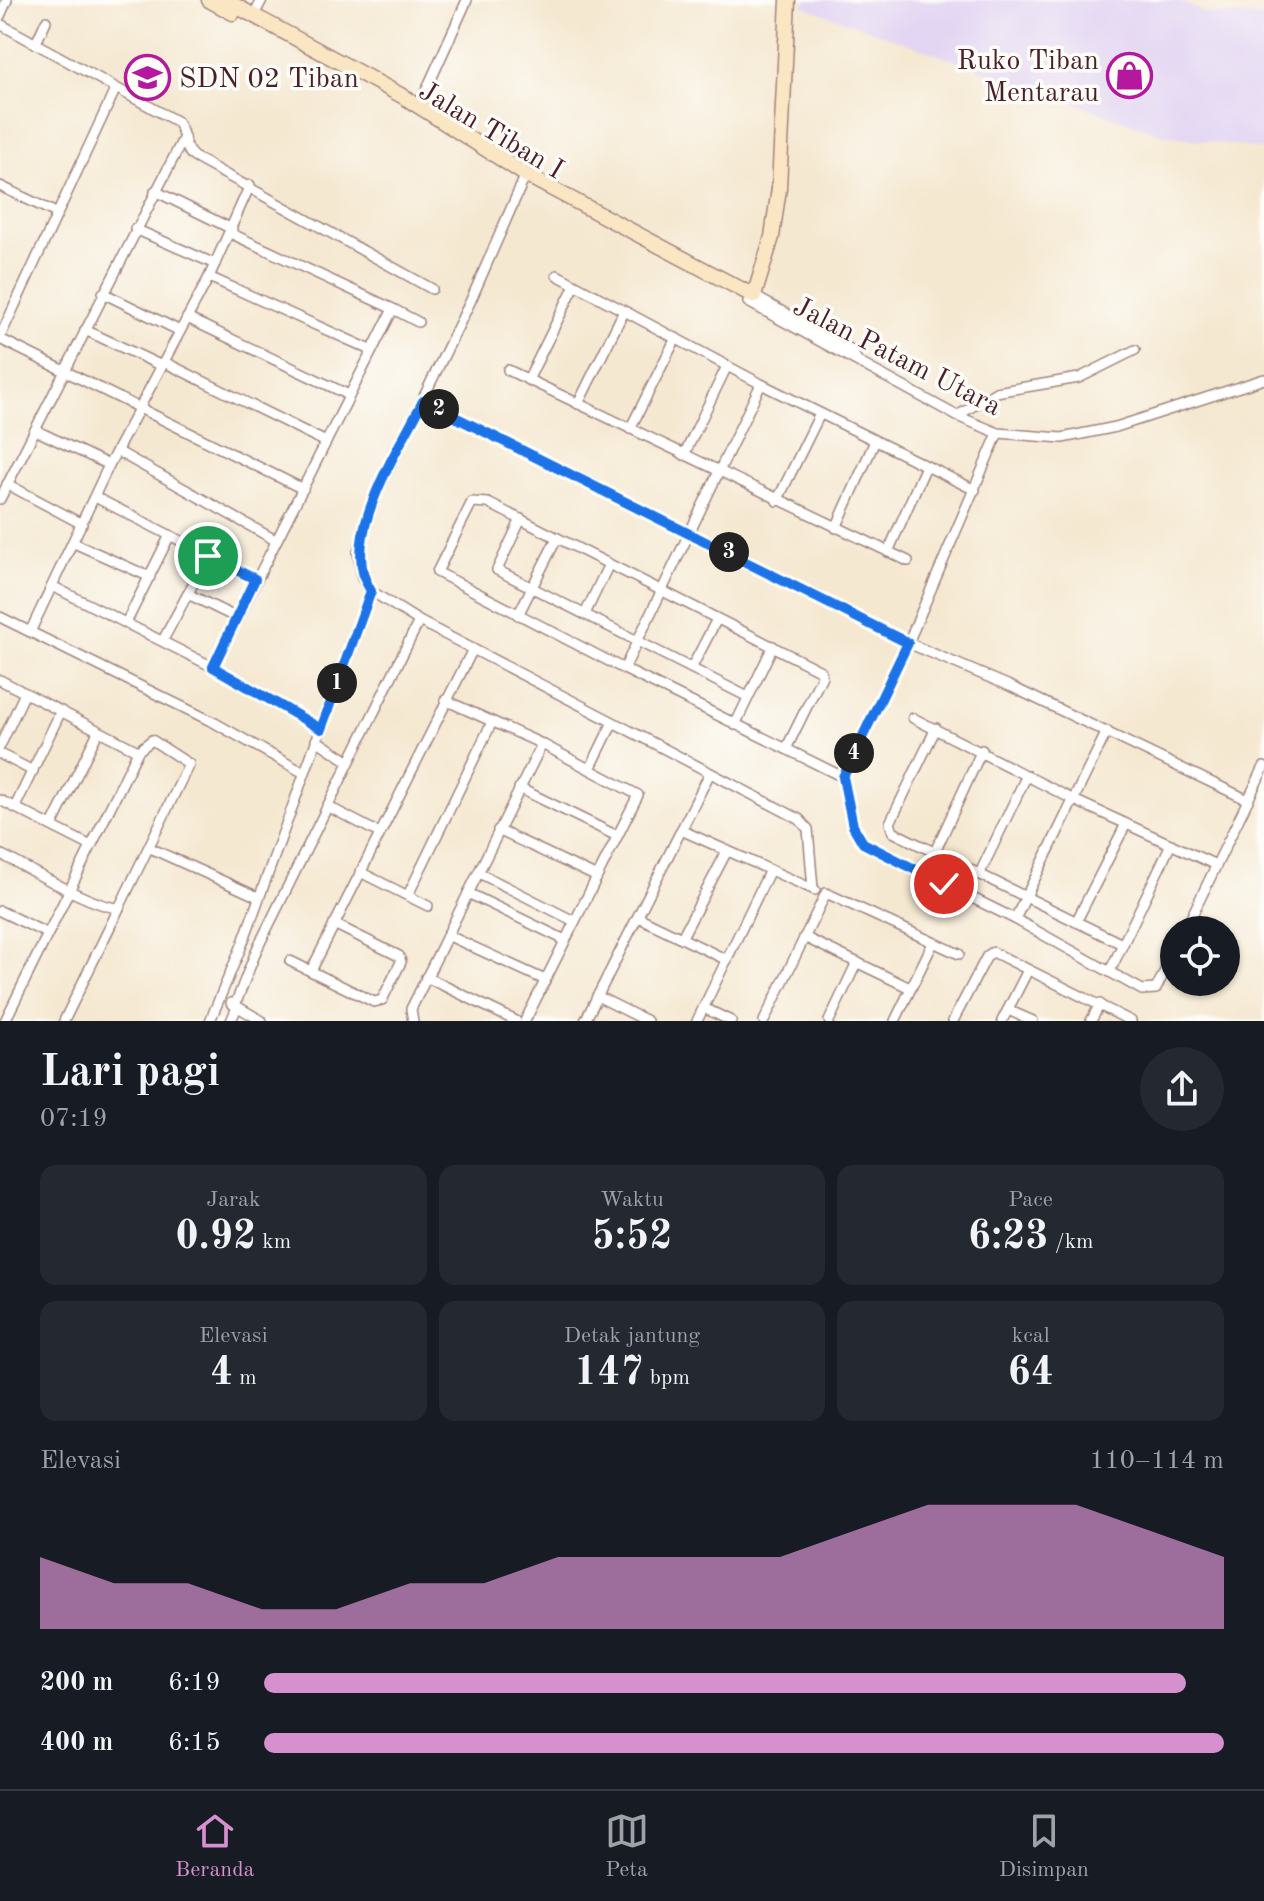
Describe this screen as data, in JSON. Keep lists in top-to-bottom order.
{
  "streets": {
    "street": ["Jalan Tiban I", "Jalan Patam Utara"]
  },
  "crossings": [
    ["Jalan Tiban I", "Jalan Patam Utara"]
  ],
  "places": {
    "shop": ["Ruko Tiban Mentarau"],
    "school or university": ["SDN 02 Tiban"]
  },
  "page": {
    "pins": [
      "2",
      "3",
      "1",
      "4"
    ],
    "heading": ["Lari pagi", "07:19"],
    "stats": [
      ["Jarak", "0.92 km"],
      ["Waktu", "5:52"],
      ["Pace", "6:23 /km"],
      ["Elevasi", "4 m"],
      ["Detak jantung", "147 bpm"],
      ["kcal", "64"]
    ],
    "chart": ["Elevasi", "110–114 m"],
    "list": [
      {
        "name": "200 m",
        "note": "6:19"
      },
      {
        "name": "400 m",
        "note": "6:15"
      }
    ],
    "tabs": ["Beranda", "Peta", "Disimpan"]
  }
}
